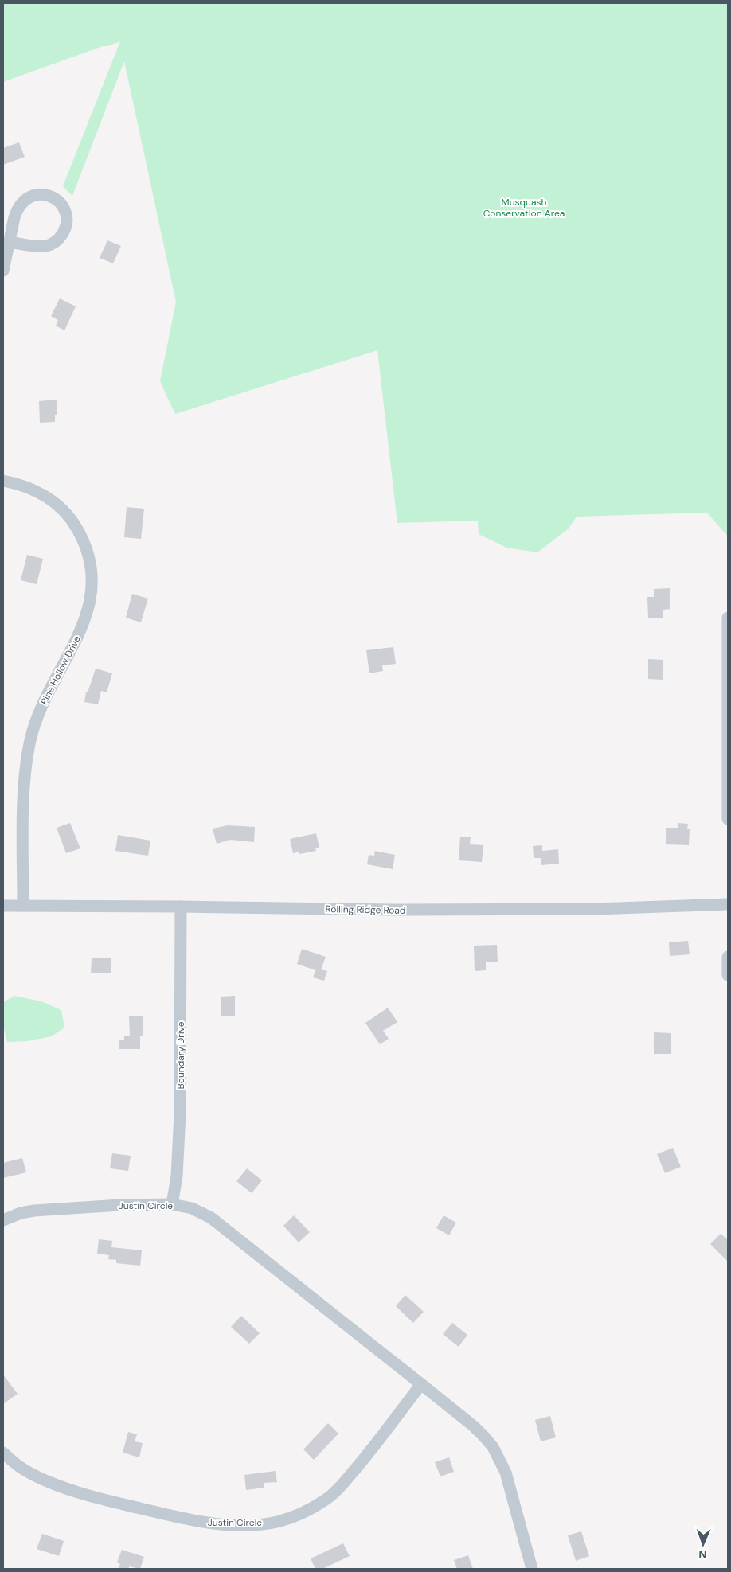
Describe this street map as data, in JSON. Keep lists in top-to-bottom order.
{
  "streets": {
    "street": [
      "Pine Hollow Drive",
      "Rolling Ridge Road",
      "Boundary Drive",
      "Justin Circle"
    ]
  },
  "crossings": [
    ["Pine Hollow Drive", "Rolling Ridge Road"],
    ["Rolling Ridge Road", "Boundary Drive"],
    ["Boundary Drive", "Justin Circle"]
  ],
  "parks": ["Musquash Conservation Area"],
  "north": "bottom"
}
